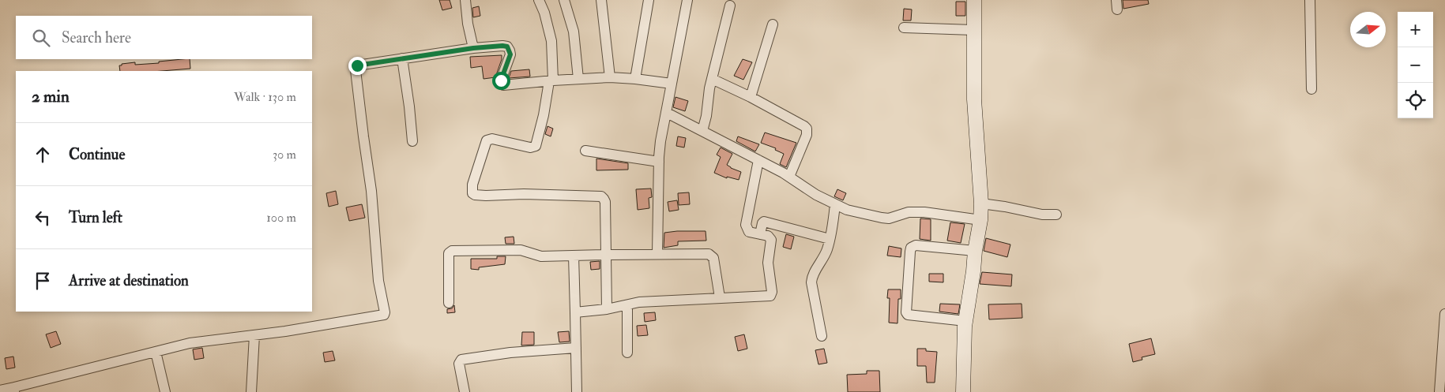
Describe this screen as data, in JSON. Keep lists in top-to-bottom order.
{
  "north": "right",
  "page": {
    "map_buttons": ["+", "−"],
    "search": "Search here",
    "heading": ["2 min", "Walk · 130 m"],
    "list": [
      ["Continue", "30 m"],
      ["Turn left", "100 m"],
      "Arrive at destination"
    ]
  }
}
